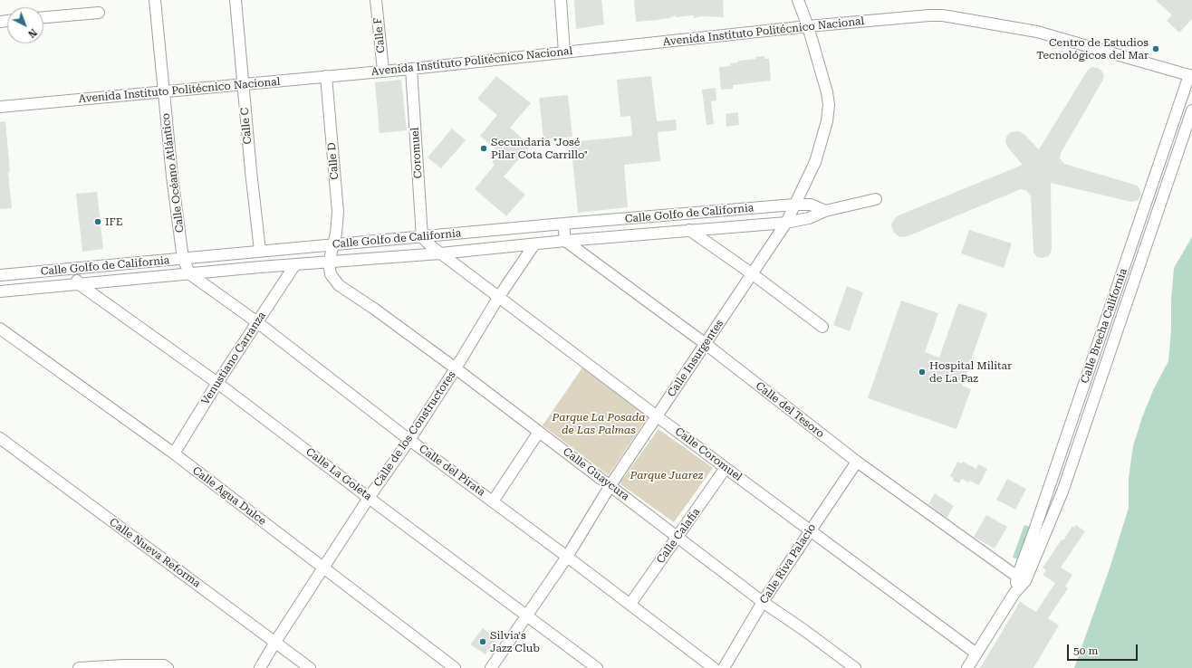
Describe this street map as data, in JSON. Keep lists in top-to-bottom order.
{
  "streets": {
    "street": [
      "Avenida Instituto Politécnico Nacional",
      "Calle F",
      "Calle C",
      "Coromuel",
      "Calle D",
      "Calle Océano Atlántico",
      "Calle Golfo de California",
      "Calle Brecha California",
      "Venustiano Carranza",
      "Calle Insurgentes",
      "Calle del Tesoro",
      "Calle de los Constructores",
      "Calle Coromuel",
      "Calle del Pirata",
      "Calle La Goleta",
      "Calle Guaycura",
      "Calle Agua Dulce",
      "Calle Calafia",
      "Calle Nueva Reforma",
      "Calle Riva Palacio"
    ]
  },
  "crossings": [
    ["Avenida Instituto Politécnico Nacional", "Calle F"],
    ["Avenida Instituto Politécnico Nacional", "Calle C"],
    ["Avenida Instituto Politécnico Nacional", "Coromuel"],
    ["Avenida Instituto Politécnico Nacional", "Calle D"],
    ["Avenida Instituto Politécnico Nacional", "Calle Océano Atlántico"],
    ["Avenida Instituto Politécnico Nacional", "Calle Brecha California"],
    ["Avenida Instituto Politécnico Nacional", "Calle Insurgentes"],
    ["Calle C", "Calle Golfo de California"],
    ["Coromuel", "Calle Golfo de California"],
    ["Coromuel", "Calle Coromuel"],
    ["Calle D", "Calle Golfo de California"],
    ["Calle D", "Calle Guaycura"],
    ["Calle Océano Atlántico", "Calle Golfo de California"],
    ["Calle Océano Atlántico", "Calle del Pirata"],
    ["Calle Golfo de California", "Venustiano Carranza"],
    ["Calle Golfo de California", "Calle Insurgentes"],
    ["Calle Golfo de California", "Calle del Tesoro"],
    ["Calle Golfo de California", "Calle de los Constructores"],
    ["Calle Golfo de California", "Calle Coromuel"],
    ["Calle Golfo de California", "Calle del Pirata"],
    ["Calle Golfo de California", "Calle La Goleta"],
    ["Calle Golfo de California", "Calle Guaycura"],
    ["Calle Brecha California", "Calle del Tesoro"],
    ["Venustiano Carranza", "Calle del Pirata"],
    ["Venustiano Carranza", "Calle La Goleta"],
    ["Venustiano Carranza", "Calle Agua Dulce"],
    ["Calle Insurgentes", "Calle del Tesoro"],
    ["Calle Insurgentes", "Calle Coromuel"],
    ["Calle Insurgentes", "Calle del Pirata"],
    ["Calle Insurgentes", "Calle La Goleta"],
    ["Calle Insurgentes", "Calle Guaycura"],
    ["Calle del Tesoro", "Calle Riva Palacio"],
    ["Calle de los Constructores", "Calle Coromuel"],
    ["Calle de los Constructores", "Calle del Pirata"],
    ["Calle de los Constructores", "Calle La Goleta"],
    ["Calle de los Constructores", "Calle Guaycura"],
    ["Calle de los Constructores", "Calle Agua Dulce"],
    ["Calle de los Constructores", "Calle Nueva Reforma"],
    ["Calle Coromuel", "Calle Calafia"],
    ["Calle Coromuel", "Calle Riva Palacio"],
    ["Calle del Pirata", "Calle Calafia"],
    ["Calle Guaycura", "Calle Calafia"],
    ["Calle Guaycura", "Calle Riva Palacio"]
  ],
  "parks": ["Parque La Posada de Las Palmas", "Parque Juarez"],
  "places": [
    "Centro de Estudios Tecnológicos del Mar",
    "Secundaria \"José Pilar Cota Carrillo\"",
    "IFE",
    "Hospital Militar de La Paz",
    "Silvia's Jazz Club"
  ],
  "scale_bar": "50 m",
  "north": "bottom right"
}
